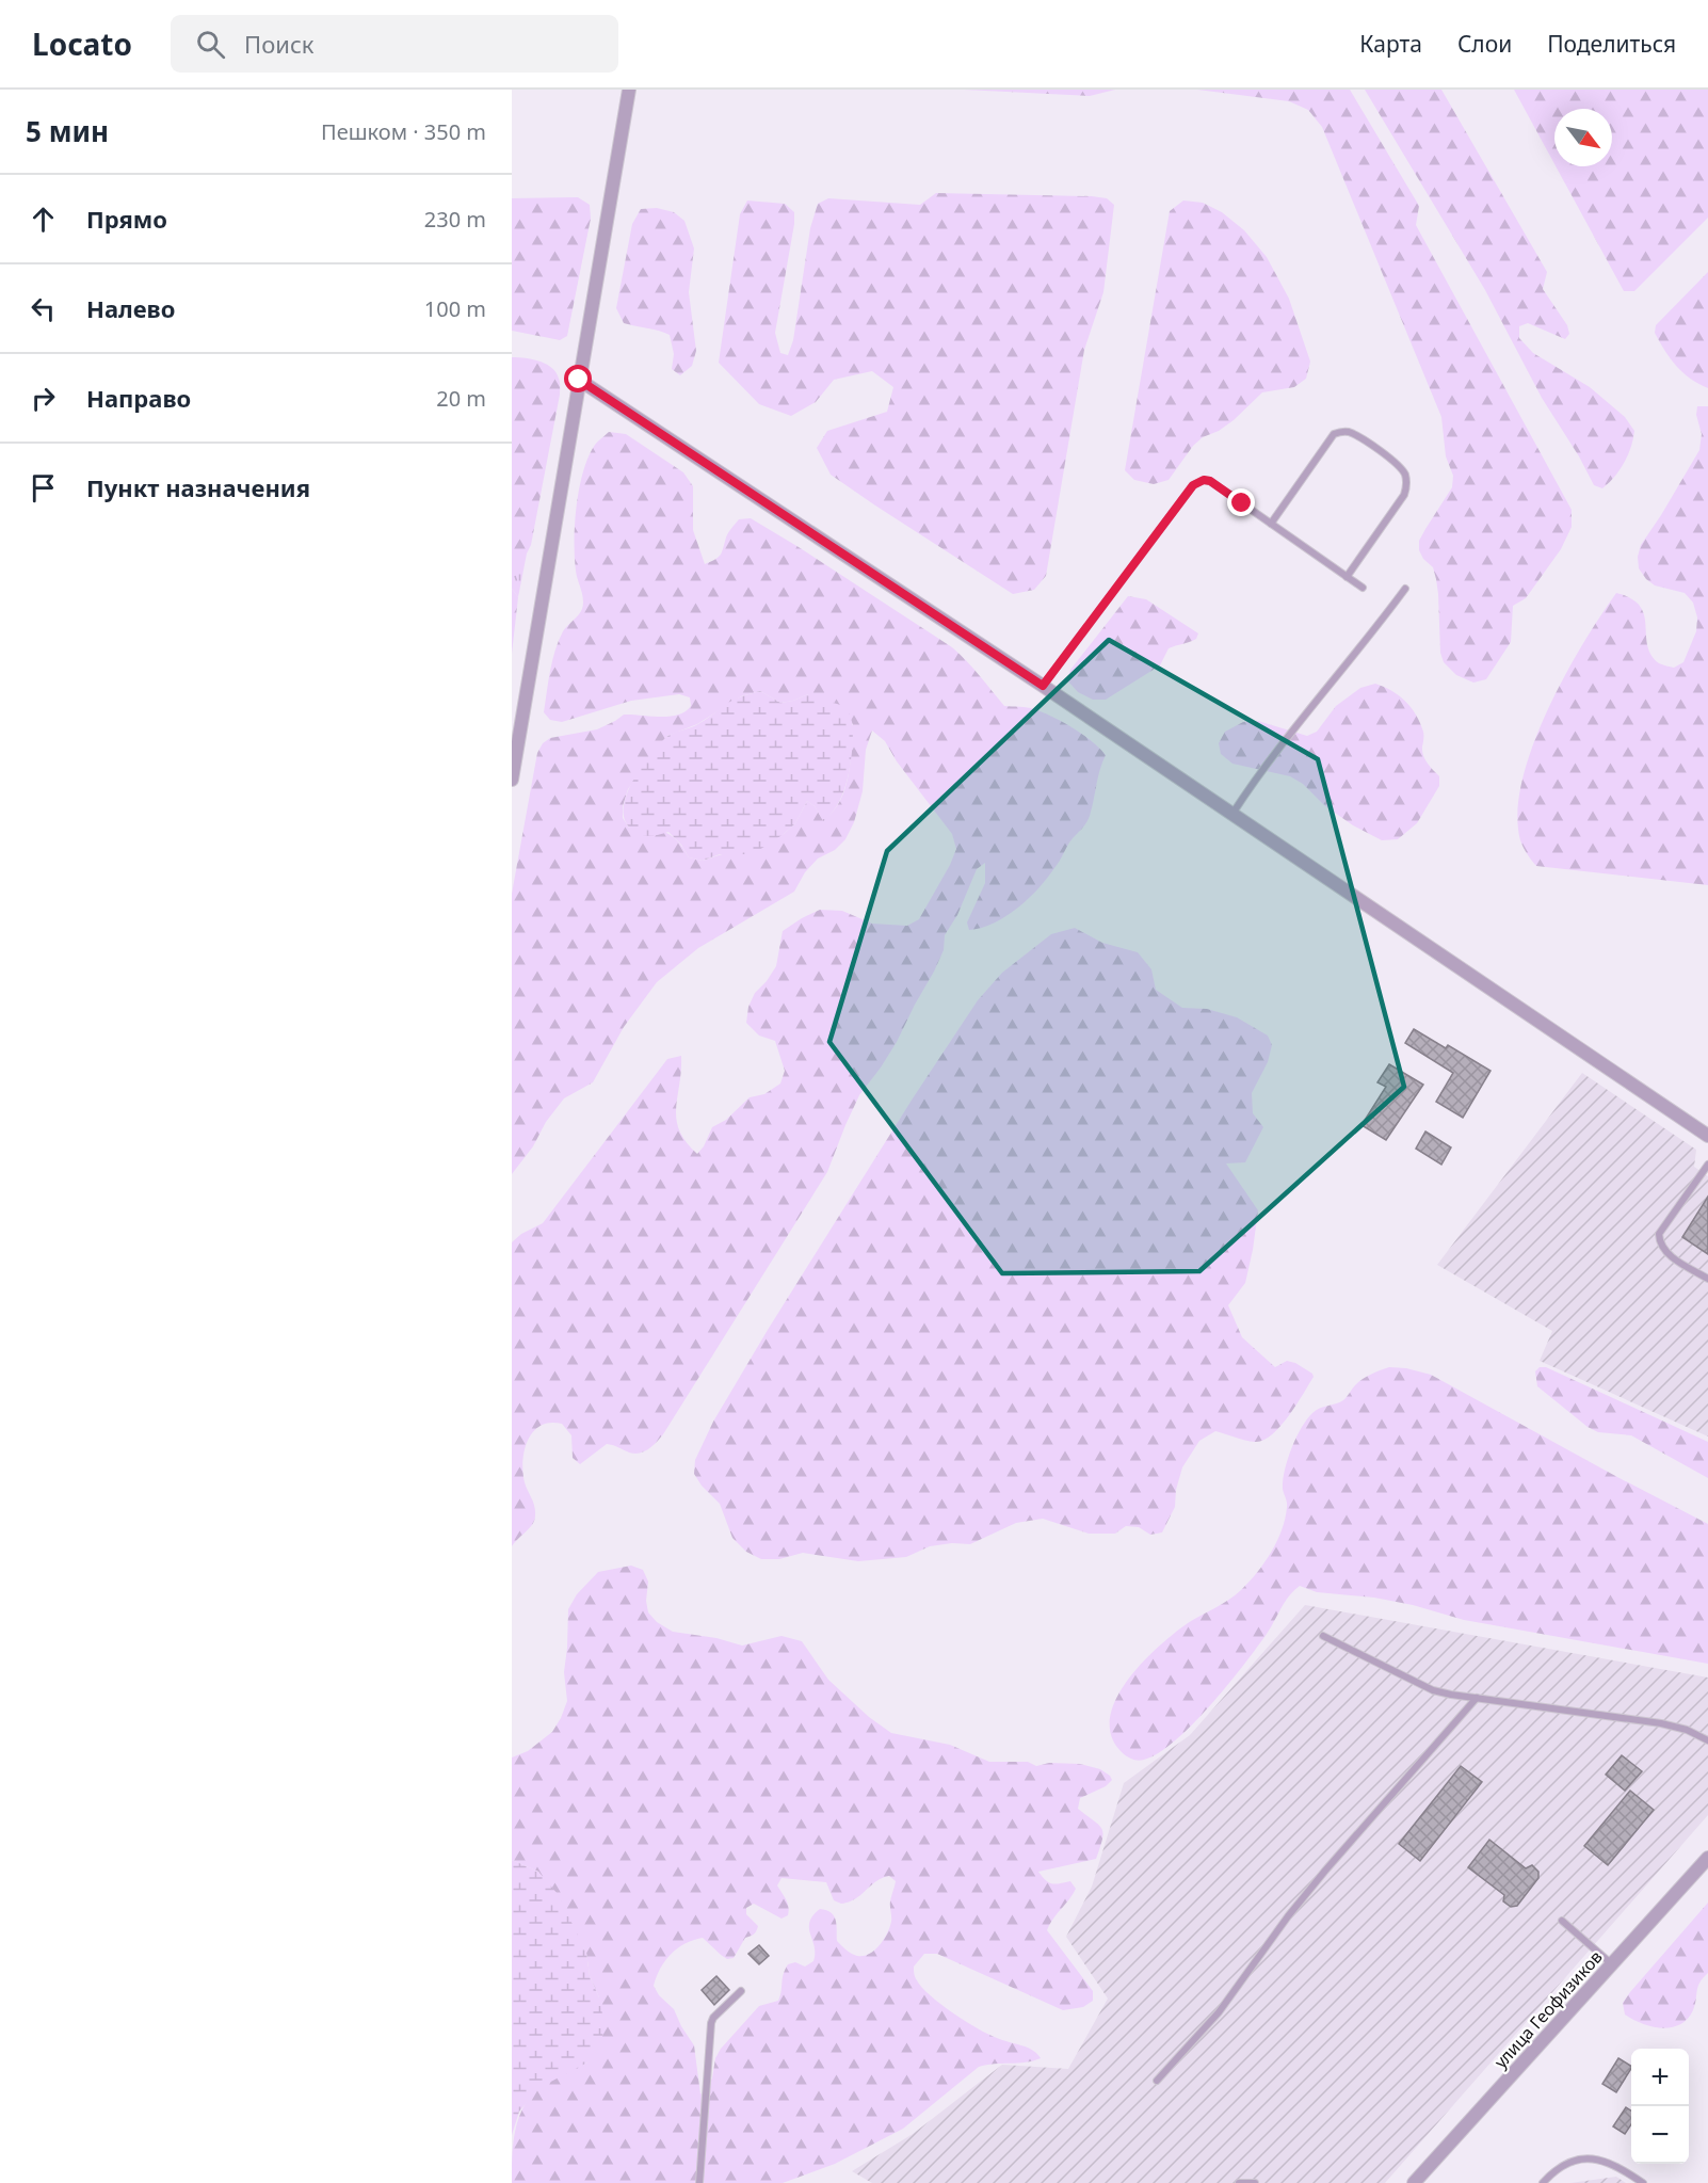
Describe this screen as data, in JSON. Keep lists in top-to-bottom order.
{
  "streets": {
    "street": ["улица Геофизиков"]
  },
  "north": "bottom right",
  "page": {
    "header": "Locato",
    "search": "Поиск",
    "nav": ["Карта", "Слои", "Поделиться"],
    "heading": ["5 мин", "Пешком · 350 m"],
    "list": [
      ["Прямо", "230 m"],
      ["Налево", "100 m"],
      ["Направо", "20 m"],
      "Пункт назначения"
    ],
    "map_buttons": ["+", "−"]
  }
}
